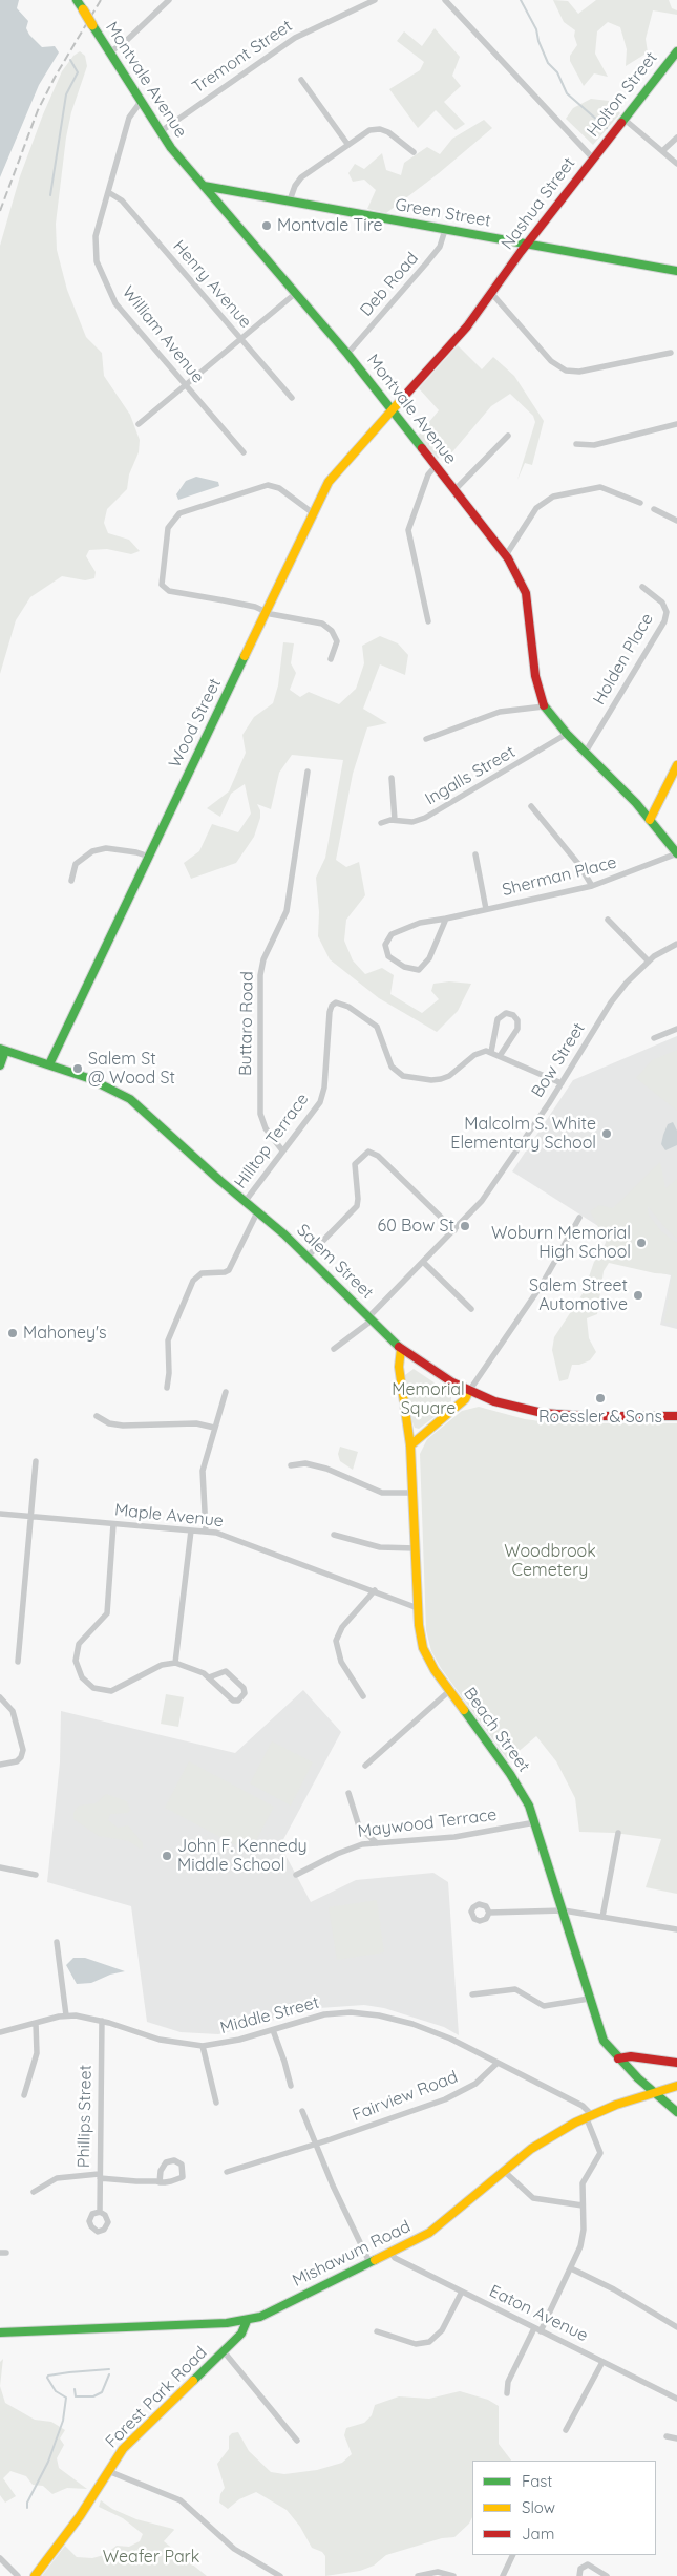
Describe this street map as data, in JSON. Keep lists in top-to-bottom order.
{
  "streets": {
    "street": [
      "Tremont Street",
      "Montvale Avenue",
      "Holton Street",
      "Nashua Street",
      "Green Street",
      "Henry Avenue",
      "Deb Road",
      "William Avenue",
      "Holden Place",
      "Wood Street",
      "Ingalls Street",
      "Sherman Place",
      "Buttaro Road",
      "Bow Street",
      "Hilltop Terrace",
      "Salem Street",
      "Maple Avenue",
      "Beach Street",
      "Maywood Terrace",
      "Middle Street",
      "Fairview Road",
      "Phillips Street",
      "Mishawum Road",
      "Eaton Avenue",
      "Forest Park Road"
    ]
  },
  "crossings": [
    ["Tremont Street", "Montvale Avenue"],
    ["Montvale Avenue", "Nashua Street"],
    ["Montvale Avenue", "Green Street"],
    ["Montvale Avenue", "Deb Road"],
    ["Montvale Avenue", "William Avenue"],
    ["Montvale Avenue", "Holden Place"],
    ["Montvale Avenue", "Wood Street"],
    ["Montvale Avenue", "Ingalls Street"],
    ["Montvale Avenue", "Sherman Place"],
    ["Holton Street", "Nashua Street"],
    ["Nashua Street", "Green Street"],
    ["Nashua Street", "Wood Street"],
    ["Green Street", "Deb Road"],
    ["Henry Avenue", "William Avenue"],
    ["Wood Street", "Salem Street"],
    ["Buttaro Road", "Hilltop Terrace"],
    ["Bow Street", "Salem Street"],
    ["Hilltop Terrace", "Salem Street"],
    ["Salem Street", "Beach Street"],
    ["Maple Avenue", "Beach Street"],
    ["Beach Street", "Maywood Terrace"],
    ["Beach Street", "Mishawum Road"],
    ["Middle Street", "Fairview Road"],
    ["Middle Street", "Phillips Street"],
    ["Middle Street", "Mishawum Road"],
    ["Mishawum Road", "Eaton Avenue"],
    ["Mishawum Road", "Forest Park Road"]
  ],
  "parks": ["Memorial Square", "Woodbrook Cemetery", "Weafer Park"],
  "places": [
    "Montvale Tire",
    "Salem St @ Wood St",
    "Malcolm S. White Elementary School",
    "60 Bow St",
    "Woburn Memorial High School",
    "Salem Street Automotive",
    "Mahoney's",
    "Roessler & Sons",
    "John F. Kennedy Middle School"
  ],
  "legend": ["Fast", "Slow", "Jam"]
}
